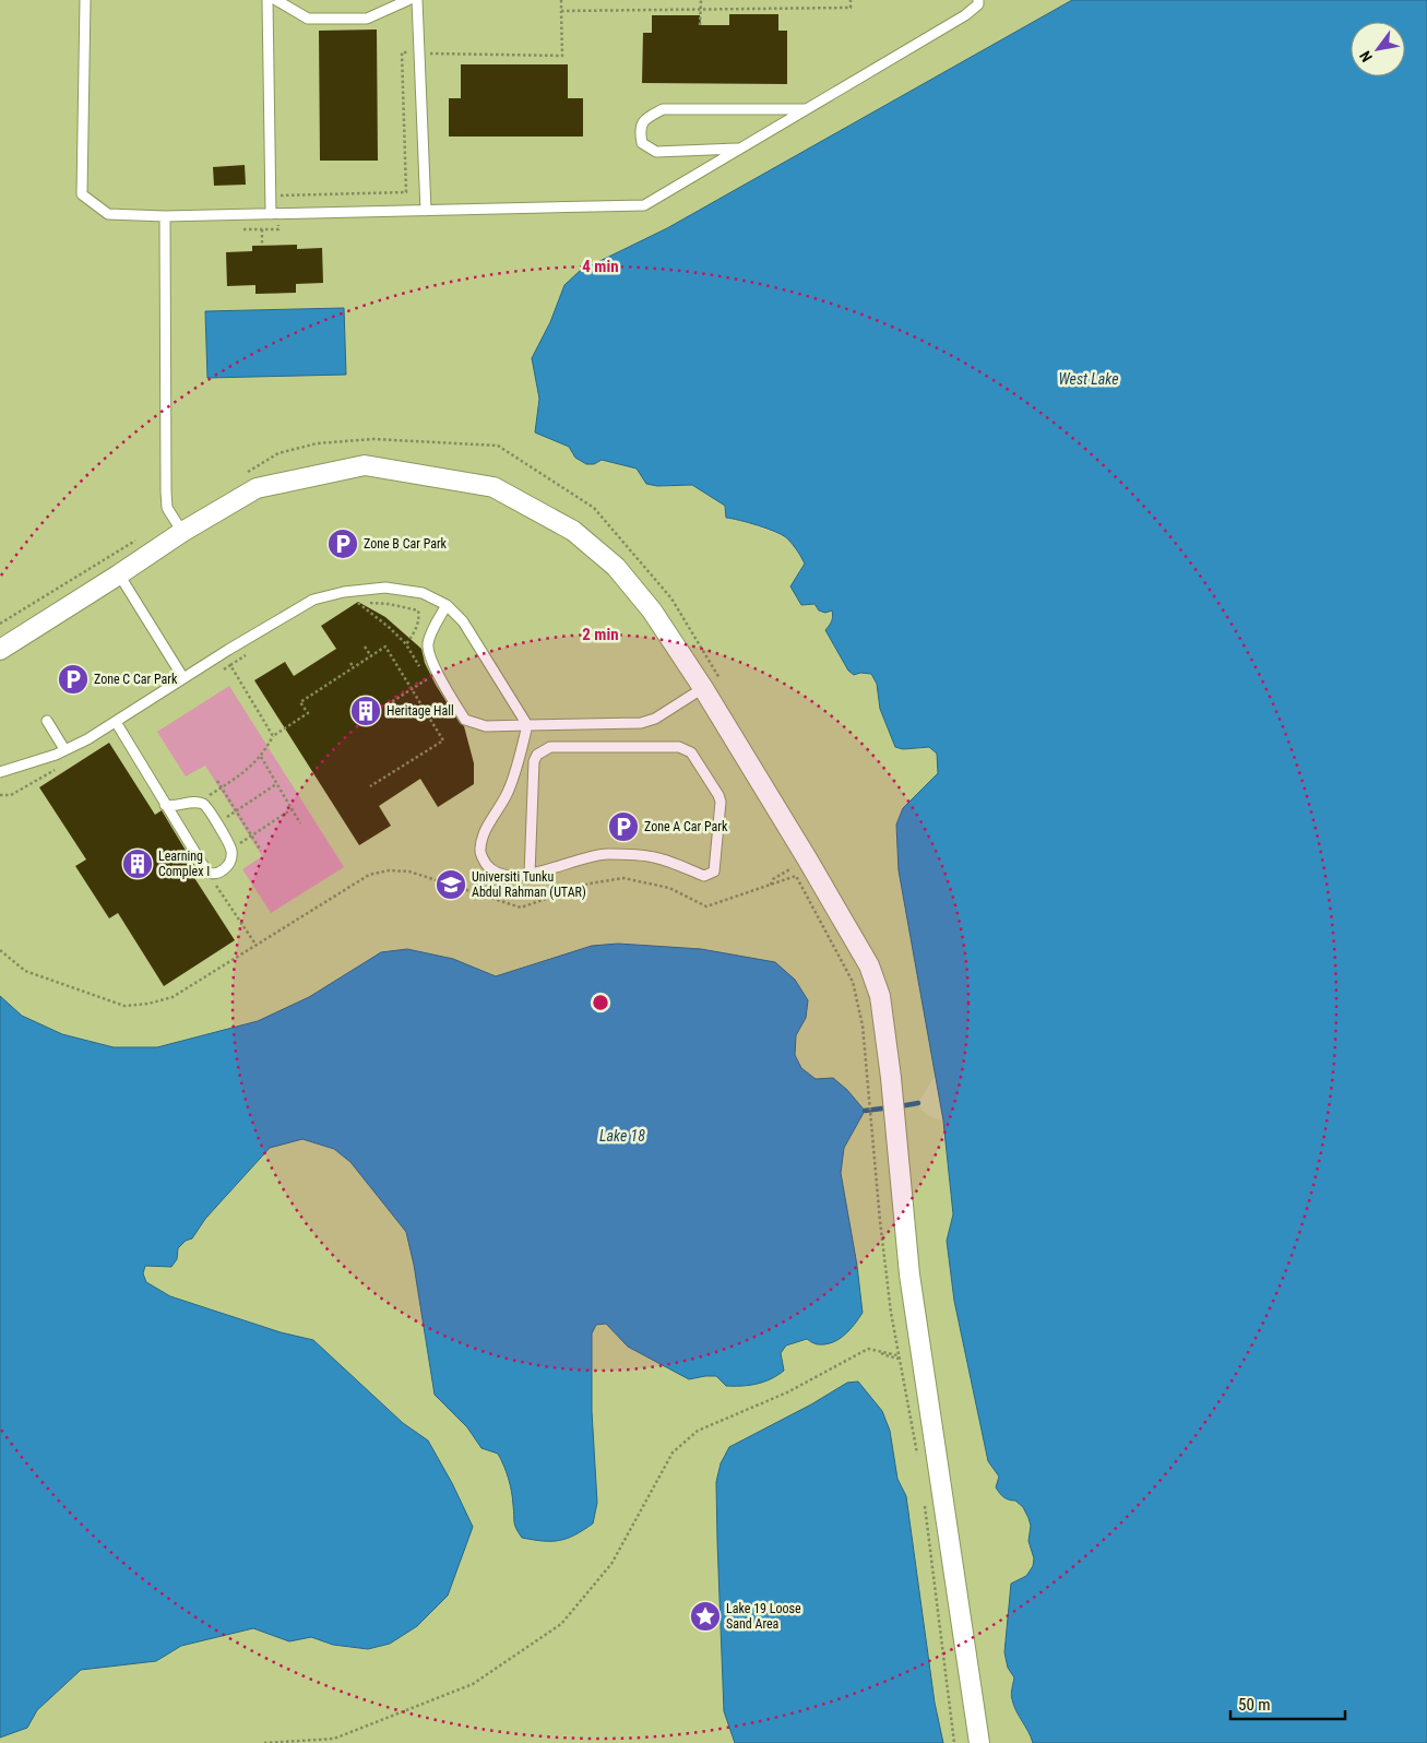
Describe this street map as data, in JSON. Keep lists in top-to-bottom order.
{
  "water": ["West Lake", "Lake 18"],
  "places": {
    "parking": ["Zone B Car Park", "Zone C Car Park", "Zone A Car Park"],
    "building": ["Heritage Hall", "Learning Complex I"],
    "school or university": ["Universiti Tunku Abdul Rahman (UTAR)"],
    "place": ["Lake 19 Loose Sand Area"]
  },
  "scale_bar": "50 m",
  "north": "bottom left",
  "rings": ["4 min", "2 min"]
}
